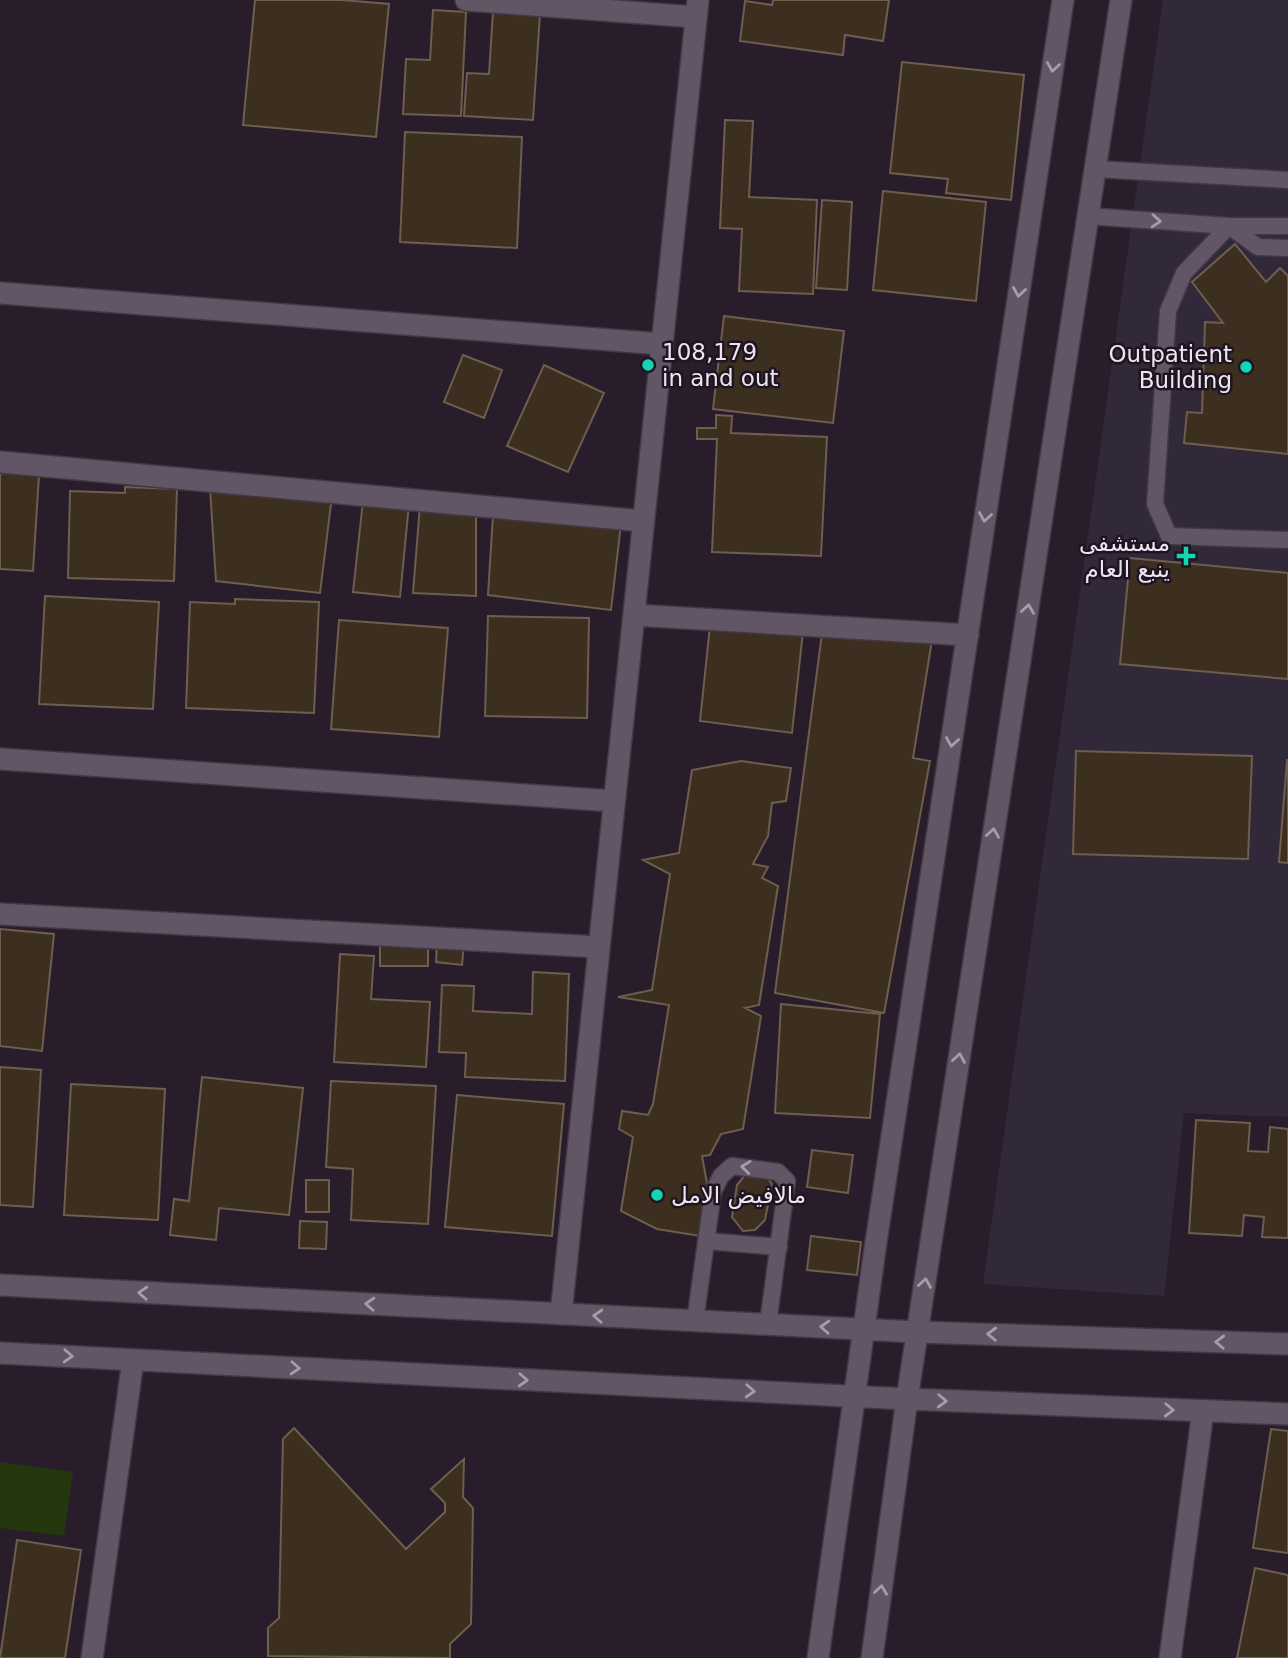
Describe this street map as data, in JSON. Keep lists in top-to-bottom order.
{
  "places": {
    "other": ["108,179 in and out", "Outpatient Building", "مالافيض الامل"],
    "health": ["مستشفى ينبع العام"]
  }
}
